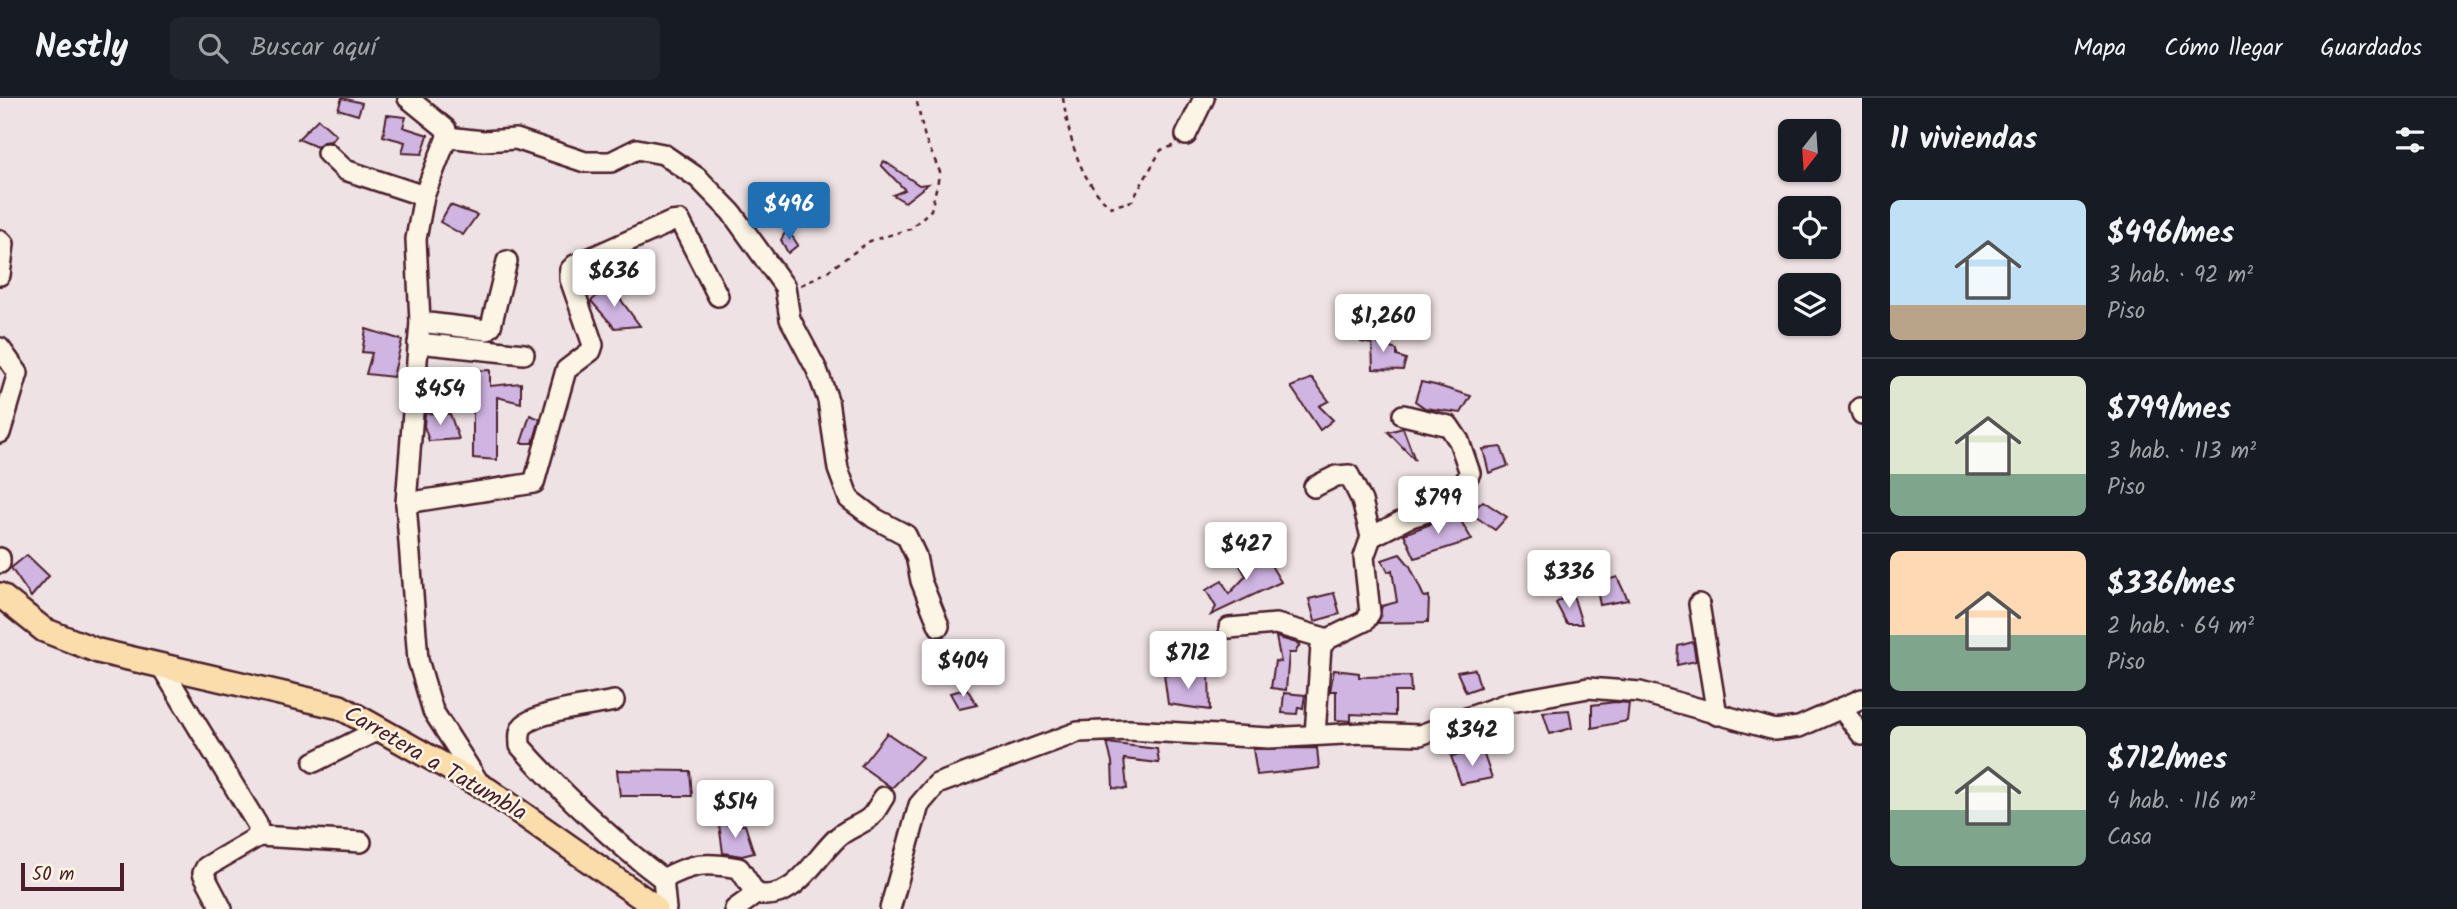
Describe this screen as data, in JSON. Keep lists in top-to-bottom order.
{
  "streets": {
    "main road": ["Carretera a Tatumbla"]
  },
  "scale_bar": "50 m",
  "north": "bottom",
  "page": {
    "header": "Nestly",
    "search": "Buscar aquí",
    "nav": ["Mapa", "Cómo llegar", "Guardados"],
    "heading": "11 viviendas",
    "price": [
      "$496",
      "$636",
      "$1,260",
      "$454",
      "$799",
      "$427",
      "$336",
      "$712",
      "$404",
      "$342",
      "$514"
    ],
    "list": [
      {
        "name": "$496/mes",
        "note": "3 hab. · 92 m² · Piso"
      },
      {
        "name": "$799/mes",
        "note": "3 hab. · 113 m² · Piso"
      },
      {
        "name": "$336/mes",
        "note": "2 hab. · 64 m² · Piso"
      },
      {
        "name": "$712/mes",
        "note": "4 hab. · 116 m² · Casa"
      }
    ],
    "scale": "50 m"
  }
}
